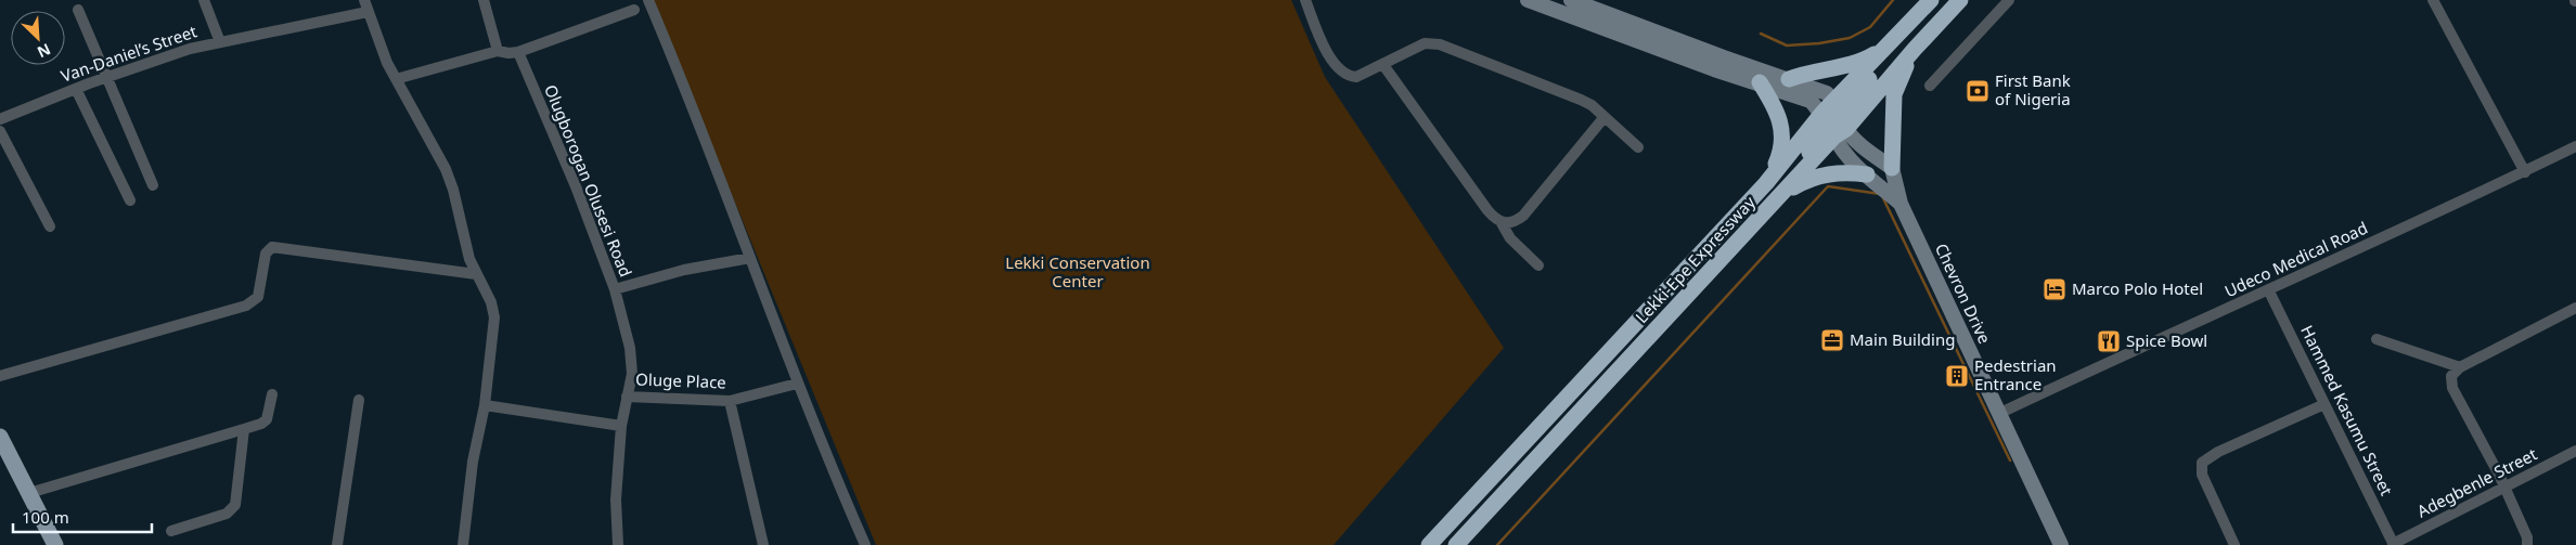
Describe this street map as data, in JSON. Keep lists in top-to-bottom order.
{
  "streets": {
    "highway": ["Lekki-Epe Expressway"],
    "street": [
      "Van-Daniel’s Street",
      "Olugborogan Olusesi Road",
      "Udeco Medical Road",
      "Chevron Drive",
      "Oluge Place",
      "Hammed Kasumu Street",
      "Adegbenle Street"
    ]
  },
  "crossings": [
    ["Olugborogan Olusesi Road", "Oluge Place"],
    ["Lekki-Epe Expressway", "Chevron Drive"],
    ["Udeco Medical Road", "Chevron Drive"],
    ["Udeco Medical Road", "Hammed Kasumu Street"],
    ["Hammed Kasumu Street", "Adegbenle Street"]
  ],
  "parks": ["Lekki Conservation Center"],
  "places": {
    "bank": ["First Bank of Nigeria"],
    "hotel": ["Marco Polo Hotel"],
    "office": ["Main Building"],
    "restaurant": ["Spice Bowl"],
    "building": ["Pedestrian Entrance"]
  },
  "scale_bar": "100 m",
  "north": "bottom right"
}
